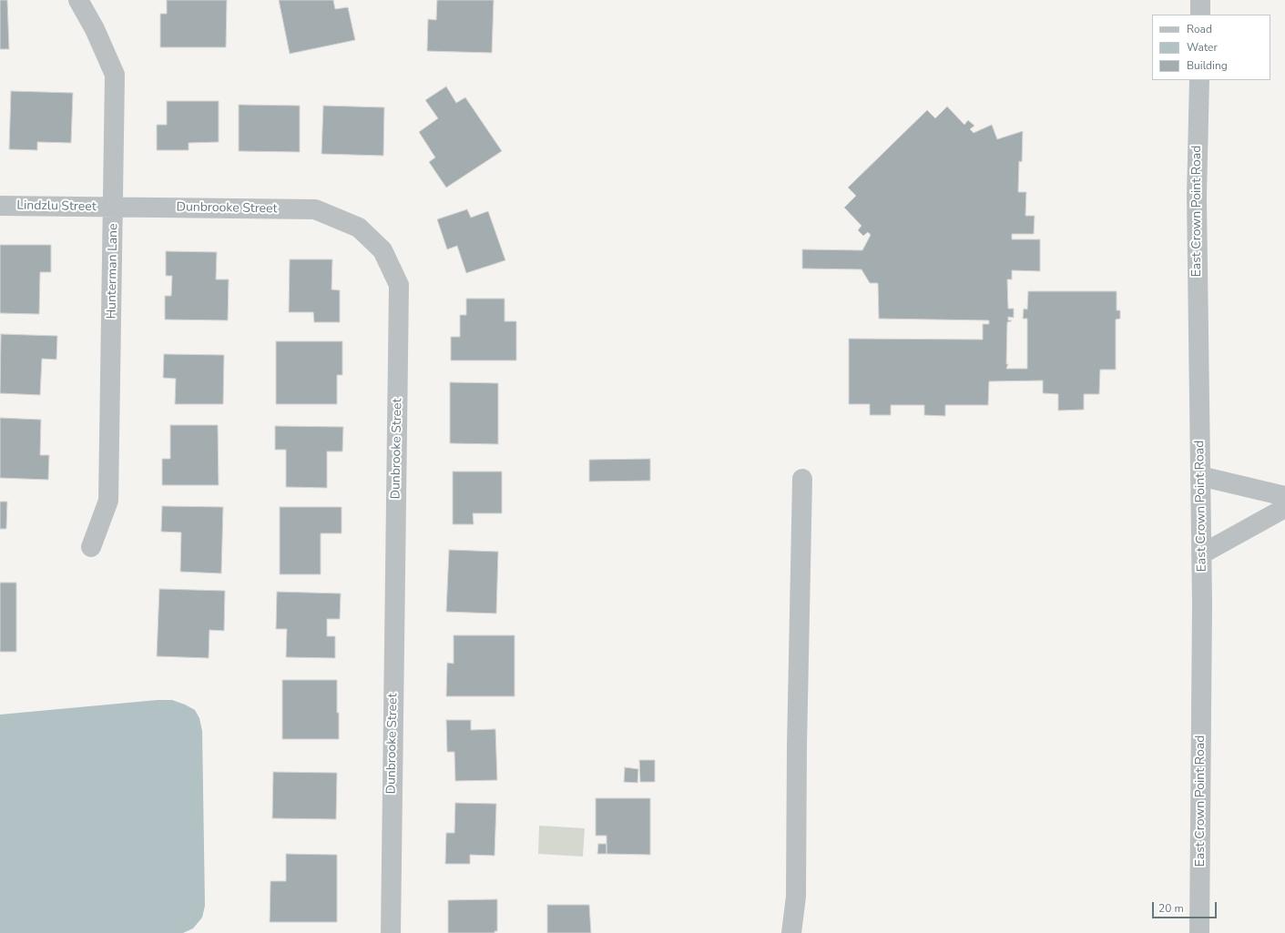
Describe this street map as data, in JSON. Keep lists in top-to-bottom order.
{
  "streets": {
    "street": [
      "Lindzlu Street",
      "Dunbrooke Street",
      "East Crown Point Road",
      "Hunterman Lane"
    ]
  },
  "crossings": [
    ["Lindzlu Street", "Dunbrooke Street"],
    ["Lindzlu Street", "Hunterman Lane"],
    ["Dunbrooke Street", "Hunterman Lane"]
  ],
  "legend": ["Road", "Water", "Building"],
  "scale_bar": "20 m"
}
